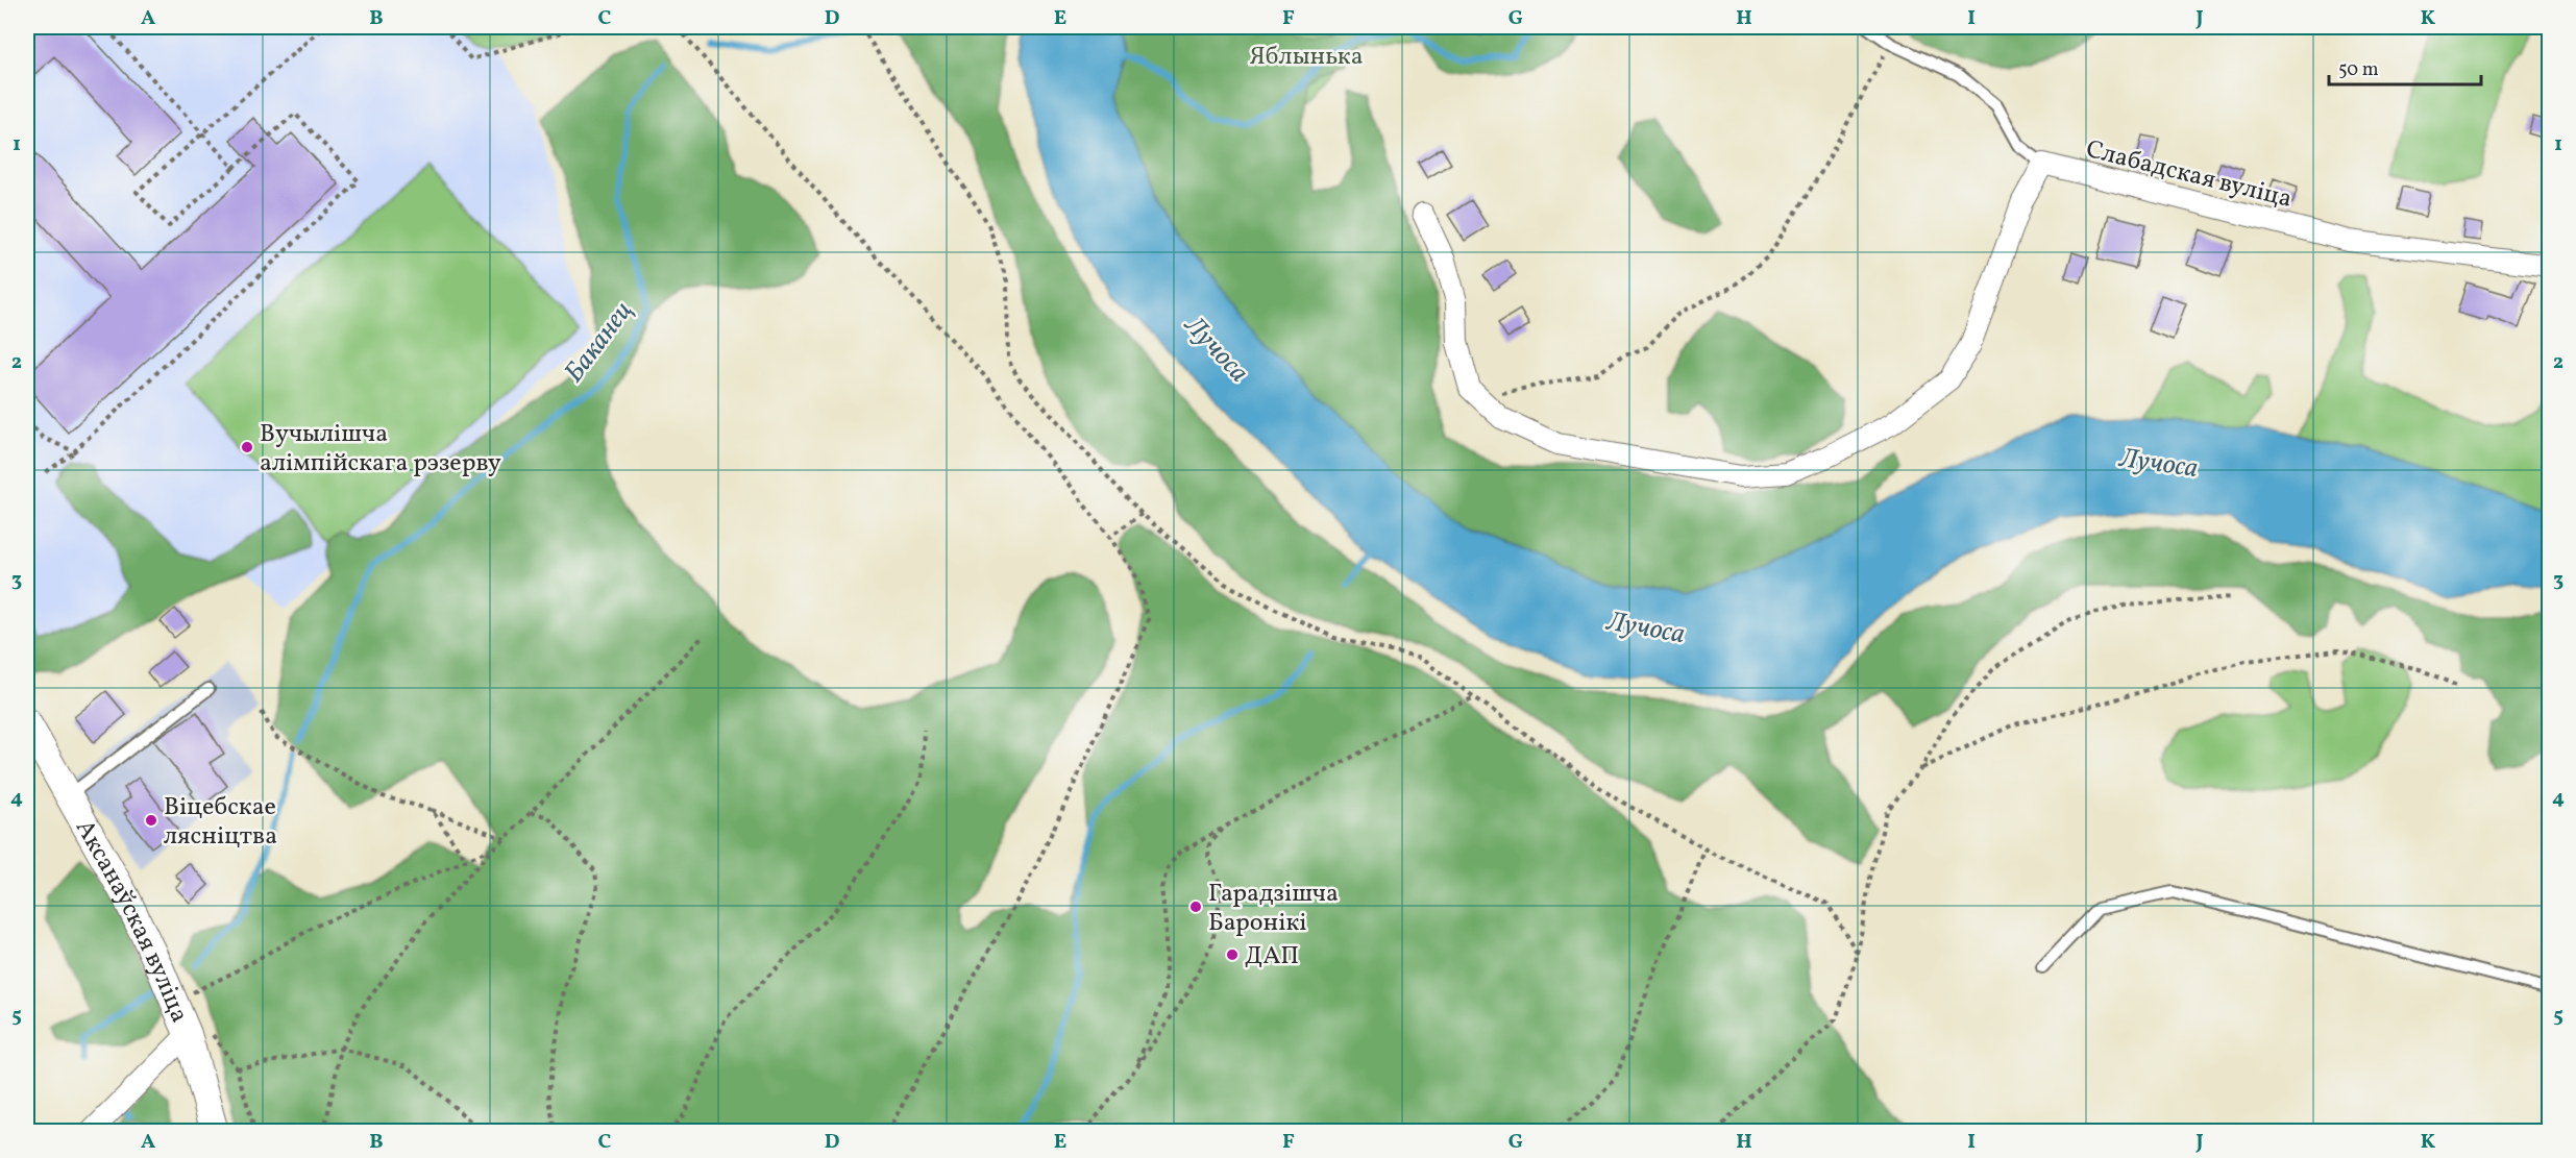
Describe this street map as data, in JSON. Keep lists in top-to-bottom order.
{
  "streets": {
    "street": ["Слабадская вуліца", "Аксанаўская вуліца"]
  },
  "water": ["Баканец", "Лучоса"],
  "parks": ["Яблынька"],
  "places": [
    "Вучылішча алімпійскага рэзерву",
    "Віцебскае лясніцтва",
    "Гарадзішча Баронікі",
    "ДАП"
  ],
  "scale_bar": "50 m",
  "grid": {
    "columns": [
      "A",
      "B",
      "C",
      "D",
      "E",
      "F",
      "G",
      "H",
      "I",
      "J",
      "K"
    ],
    "rows": [
      "1",
      "2",
      "3",
      "4",
      "5"
    ]
  }
}
